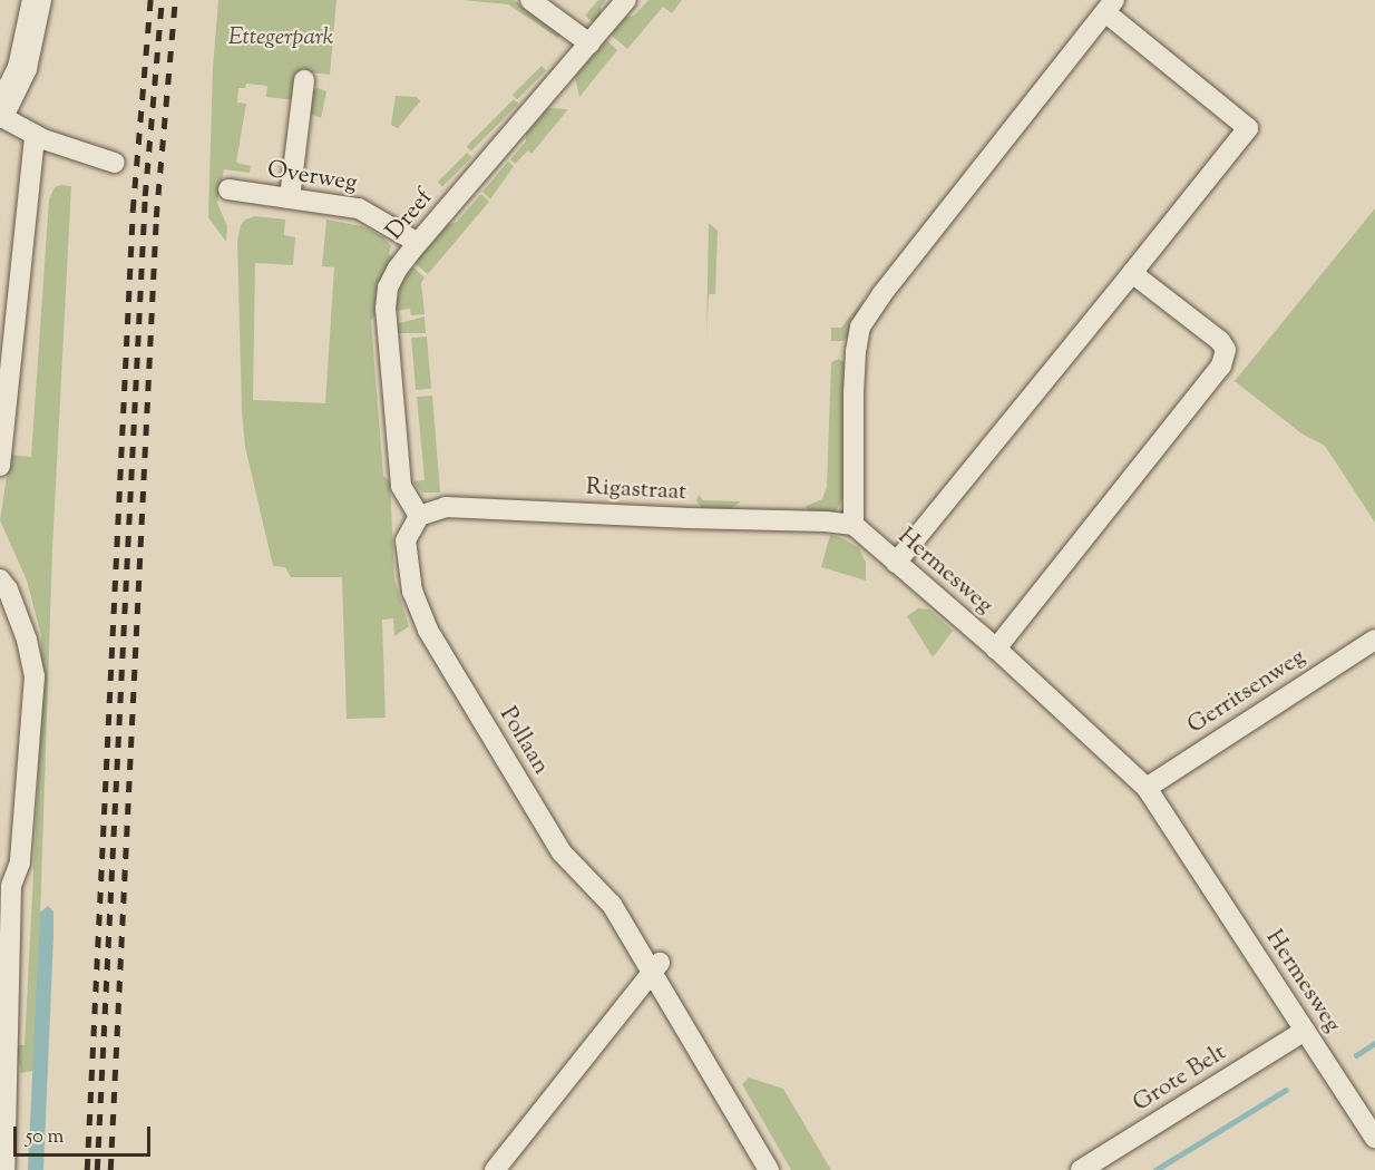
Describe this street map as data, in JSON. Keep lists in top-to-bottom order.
{
  "streets": {
    "street": [
      "Overweg",
      "Dreef",
      "Rigastraat",
      "Hermesweg",
      "Gerritsenweg",
      "Pollaan",
      "Grote Belt"
    ]
  },
  "crossings": [
    ["Overweg", "Dreef"],
    ["Dreef", "Rigastraat"],
    ["Dreef", "Pollaan"],
    ["Rigastraat", "Hermesweg"],
    ["Rigastraat", "Pollaan"],
    ["Hermesweg", "Gerritsenweg"],
    ["Hermesweg", "Grote Belt"]
  ],
  "parks": ["Ettegerpark"],
  "scale_bar": "50 m"
}
